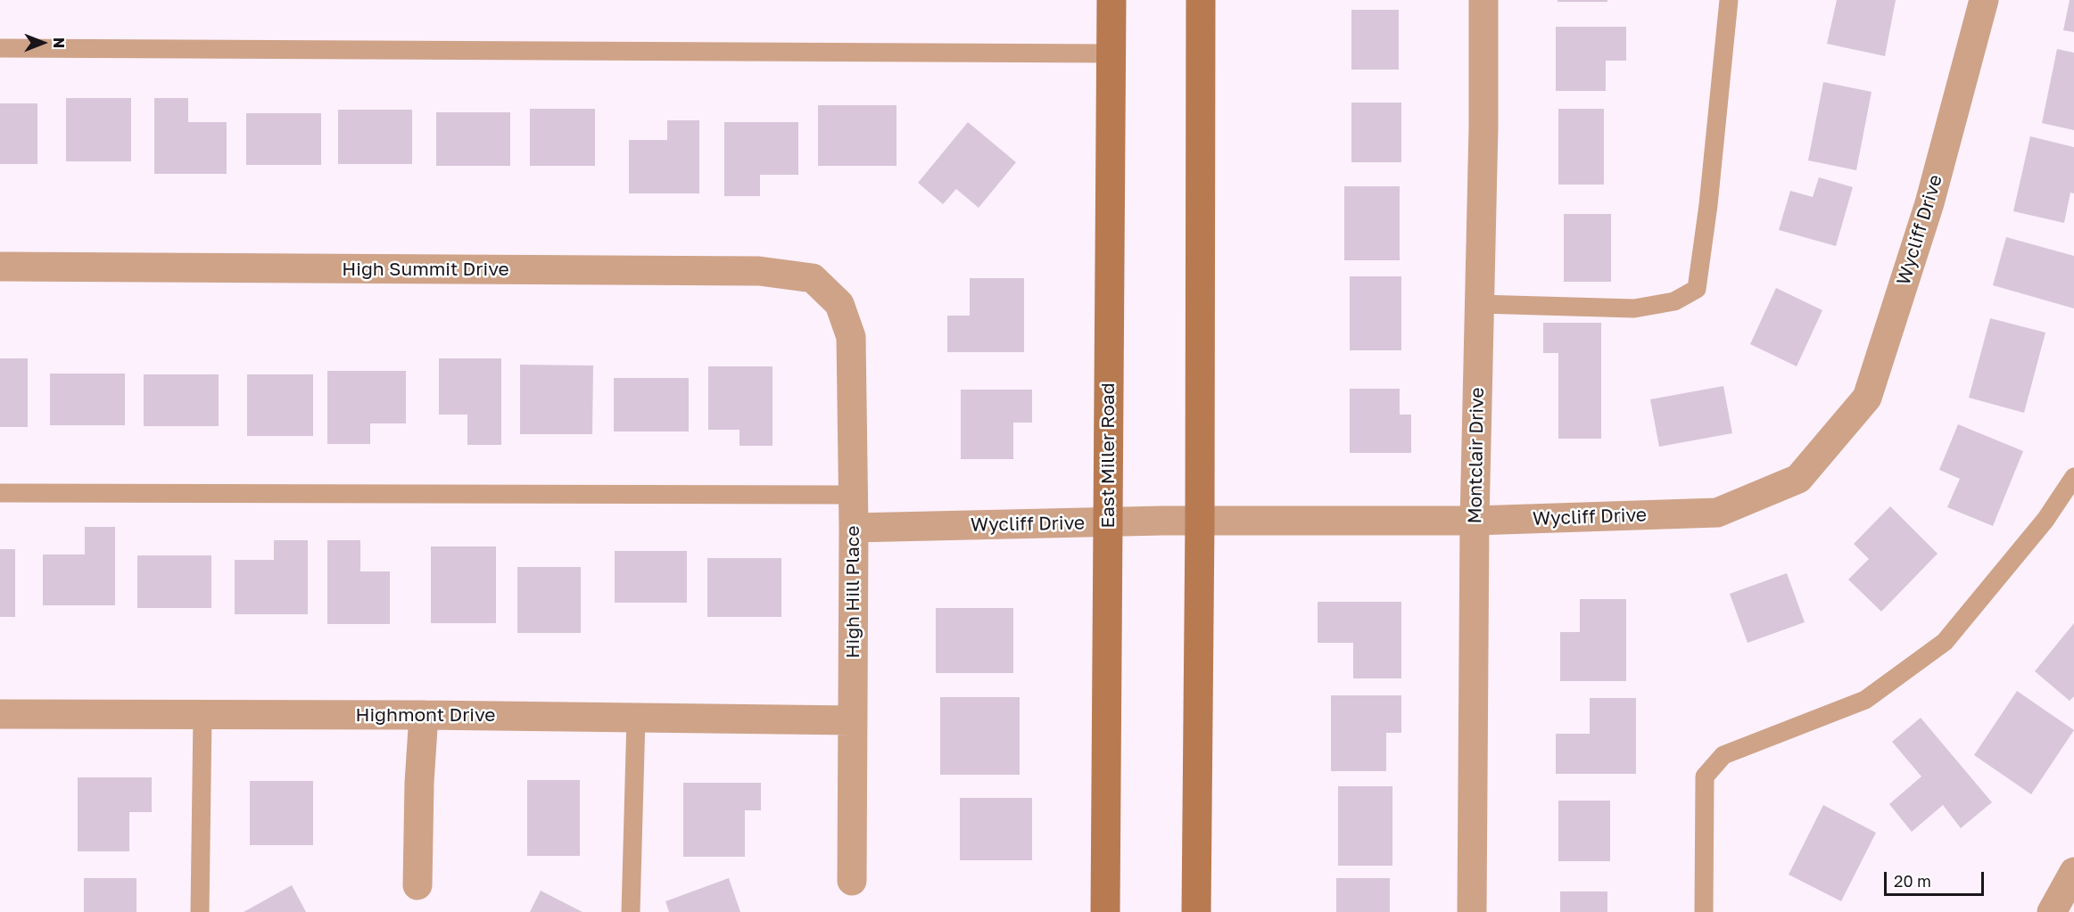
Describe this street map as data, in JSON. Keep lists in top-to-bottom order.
{
  "streets": {
    "main road": ["East Miller Road"],
    "street": [
      "Wycliff Drive",
      "High Summit Drive",
      "Montclair Drive",
      "High Hill Place",
      "Highmont Drive"
    ]
  },
  "crossings": [
    ["Wycliff Drive", "East Miller Road"],
    ["Wycliff Drive", "Montclair Drive"],
    ["Wycliff Drive", "High Hill Place"],
    ["High Summit Drive", "High Hill Place"],
    ["High Hill Place", "Highmont Drive"]
  ],
  "scale_bar": "20 m",
  "north": "right"
}
